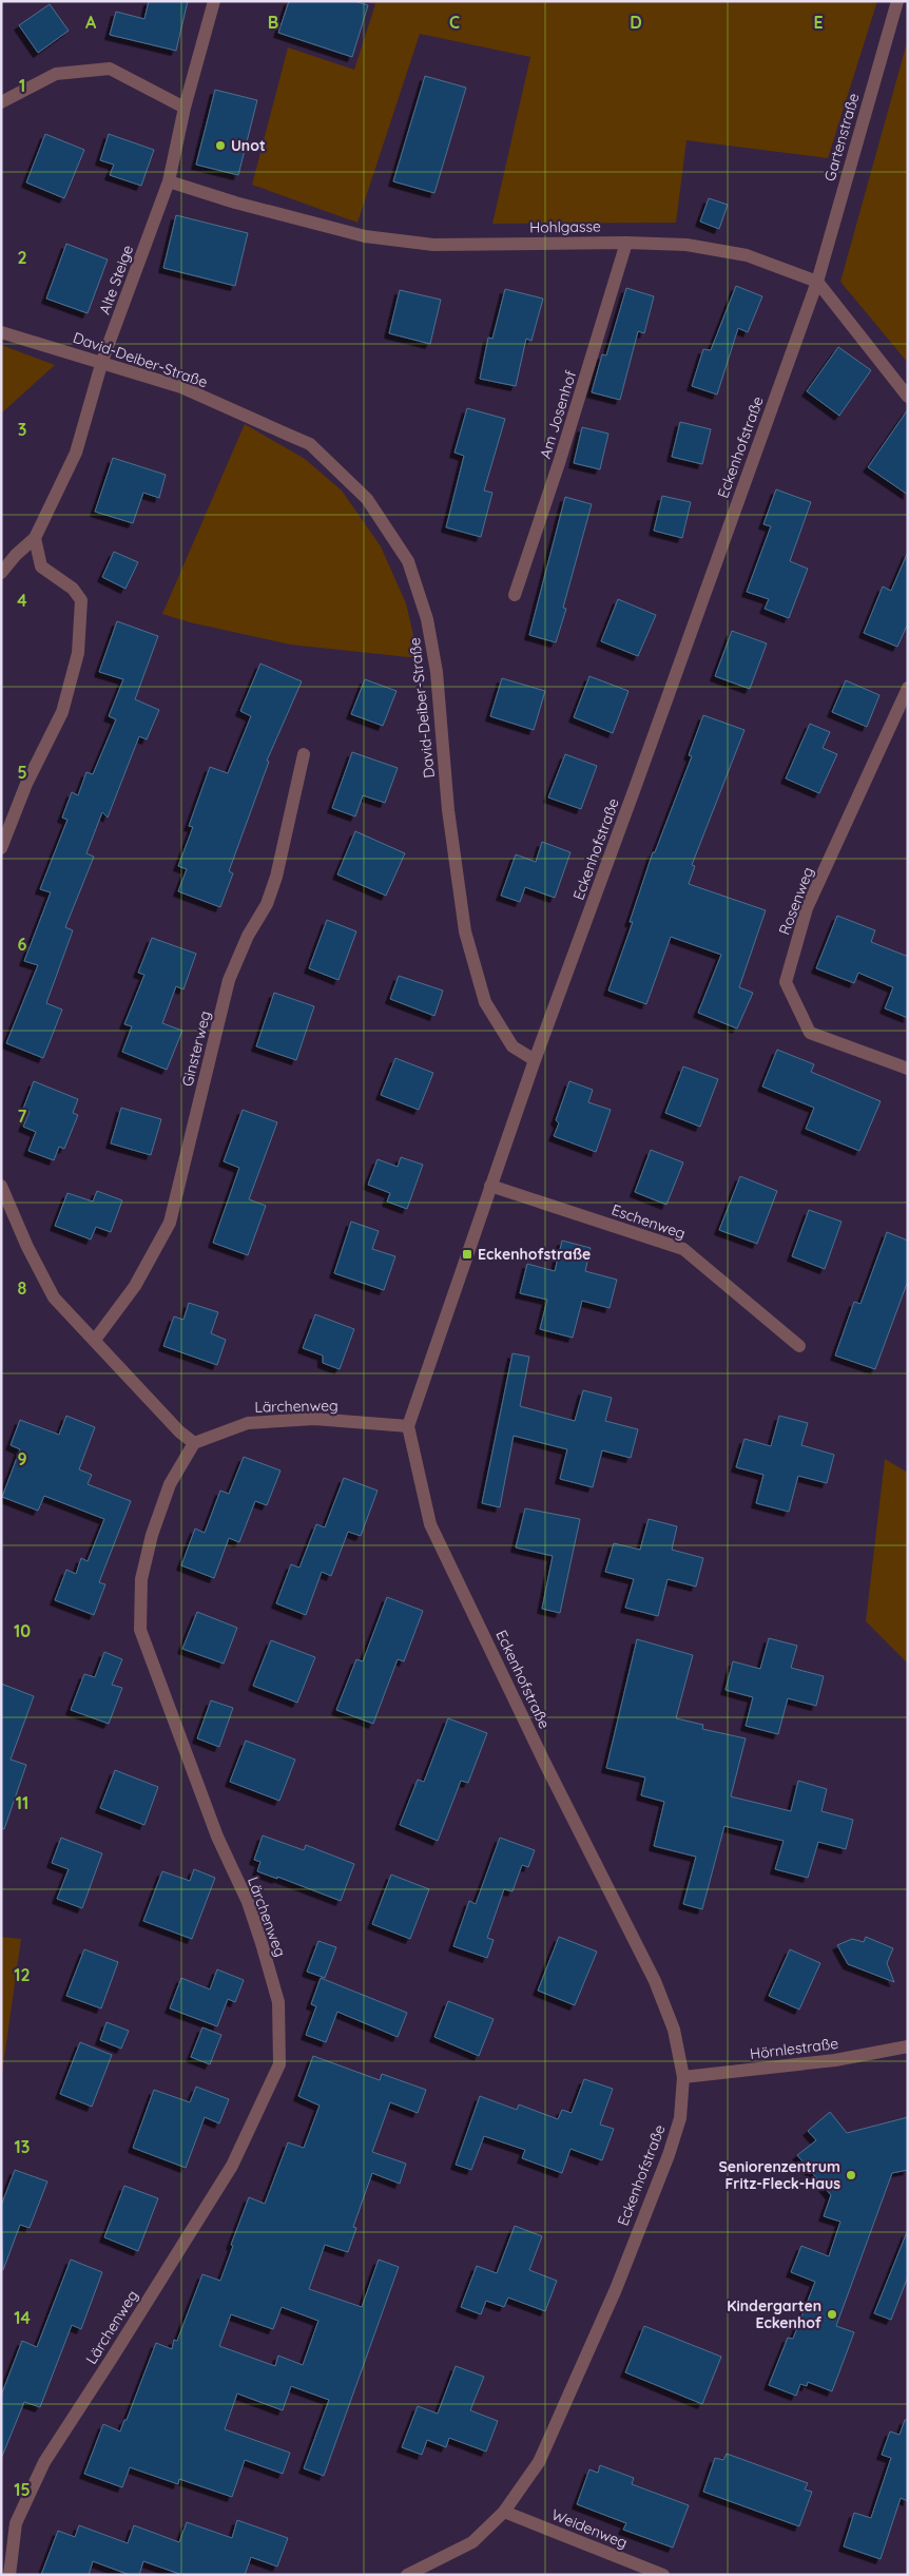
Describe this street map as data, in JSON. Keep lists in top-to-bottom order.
{
  "streets": {
    "street": [
      "Gartenstraße",
      "Hohlgasse",
      "Alte Steige",
      "David-Deiber-Straße",
      "Am Josenhof",
      "Eckenhofstraße",
      "Rosenweg",
      "Ginsterweg",
      "Eschenweg",
      "Lärchenweg",
      "Hörnlestraße",
      "Weidenweg"
    ]
  },
  "crossings": [
    ["Gartenstraße", "Hohlgasse"],
    ["Gartenstraße", "Eckenhofstraße"],
    ["Hohlgasse", "Alte Steige"],
    ["Hohlgasse", "Am Josenhof"],
    ["Hohlgasse", "Eckenhofstraße"],
    ["Alte Steige", "David-Deiber-Straße"],
    ["David-Deiber-Straße", "Eckenhofstraße"],
    ["Eckenhofstraße", "Eschenweg"],
    ["Eckenhofstraße", "Lärchenweg"],
    ["Eckenhofstraße", "Hörnlestraße"],
    ["Eckenhofstraße", "Weidenweg"]
  ],
  "places": {
    "other": ["Unot", "Seniorenzentrum Fritz-Fleck-Haus", "Kindergarten Eckenhof"],
    "transit": ["Eckenhofstraße"]
  },
  "grid": {
    "columns": [
      "A",
      "B",
      "C",
      "D",
      "E"
    ],
    "rows": [
      "1",
      "2",
      "3",
      "4",
      "5",
      "6",
      "7",
      "8",
      "9",
      "10",
      "11",
      "12",
      "13",
      "14",
      "15"
    ]
  }
}
